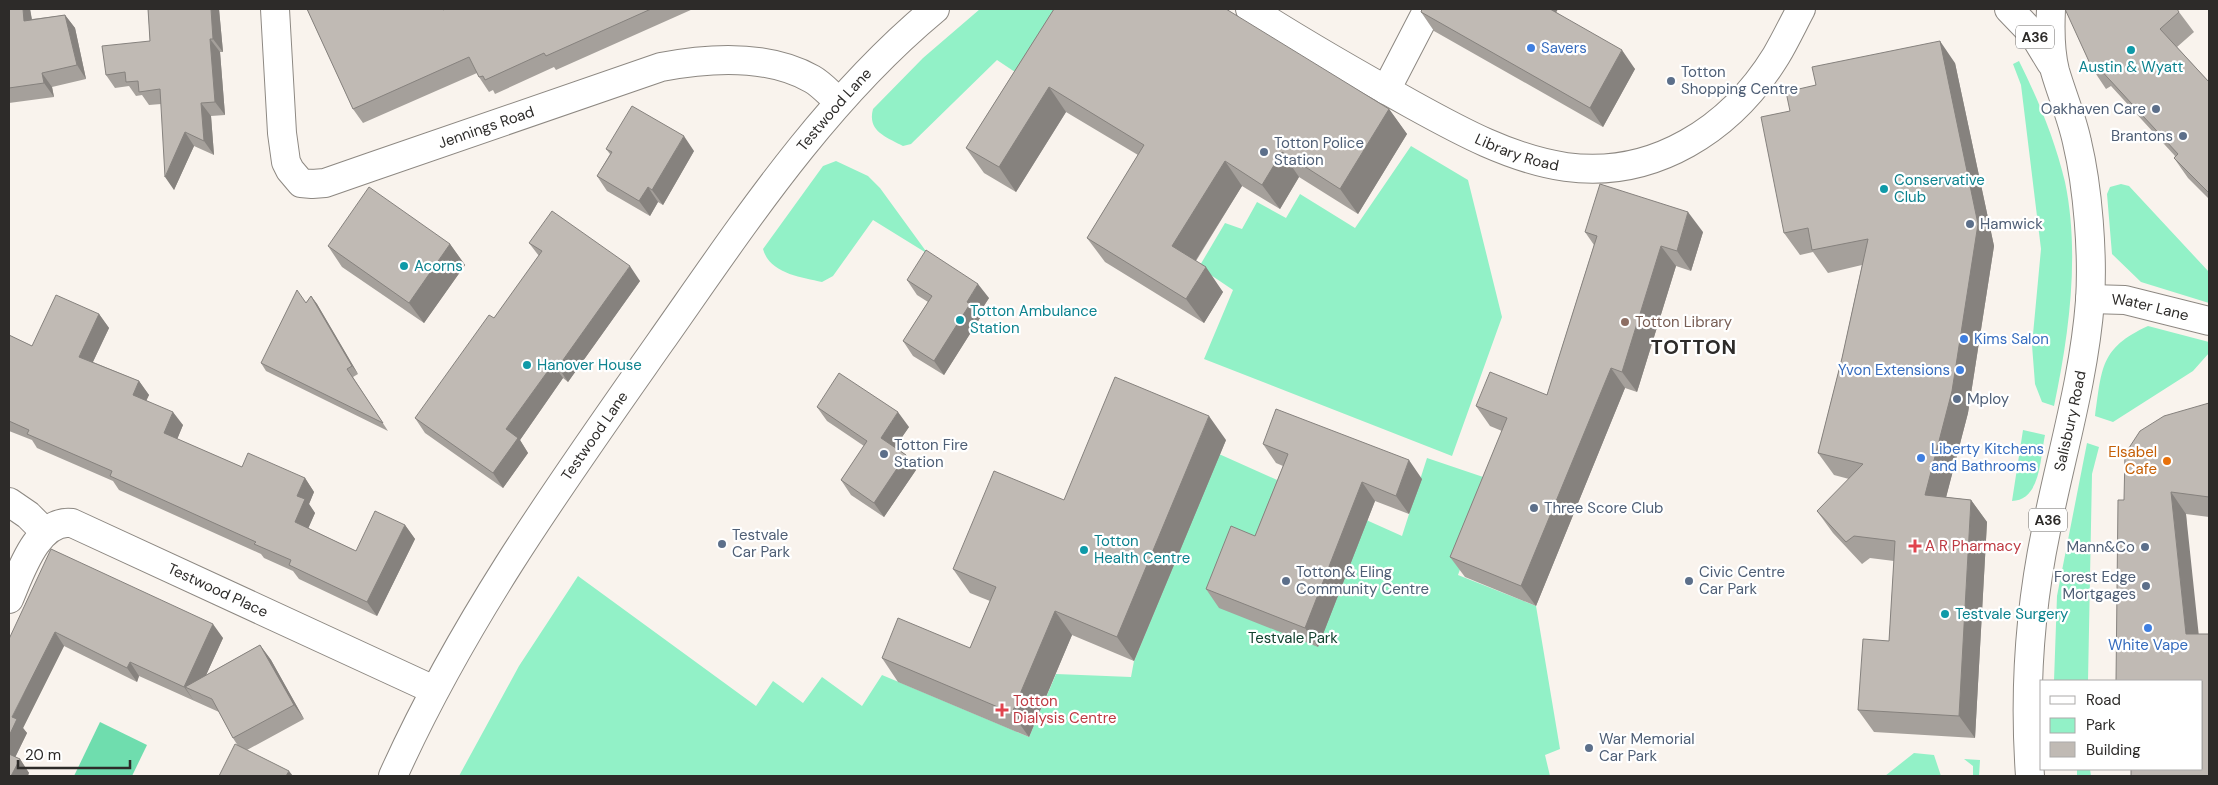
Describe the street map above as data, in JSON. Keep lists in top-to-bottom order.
{
  "streets": {
    "street": [
      "A36",
      "Testwood Lane",
      "Jennings Road",
      "Library Road",
      "Water Lane",
      "Salisbury Road",
      "Testwood Place"
    ]
  },
  "crossings": [
    ["Testwood Lane", "Jennings Road"],
    ["Testwood Lane", "Testwood Place"],
    ["Water Lane", "Salisbury Road"]
  ],
  "districts": ["TOTTON"],
  "parks": ["Testvale Park"],
  "places": {
    "other": [
      "Savers",
      "Austin & Wyatt",
      "Totton Shopping Centre",
      "Oakhaven Care",
      "Brantons",
      "Totton Police Station",
      "Conservative Club",
      "Hamwick",
      "Acorns",
      "Totton Ambulance Station",
      "Totton Library",
      "Kims Salon",
      "Hanover House",
      "Yvon Extensions",
      "Mploy",
      "Totton Fire Station",
      "Liberty Kitchens and Bathrooms",
      "Elsabel Cafe",
      "Three Score Club",
      "Testvale Car Park",
      "Mann&Co",
      "Totton Health Centre",
      "Totton & Eling Community Centre",
      "Civic Centre Car Park",
      "Forest Edge Mortgages",
      "Testvale Surgery",
      "White Vape",
      "War Memorial Car Park"
    ],
    "health": ["A R Pharmacy", "Totton Dialysis Centre"]
  },
  "legend": ["Road", "Park", "Building"],
  "scale_bar": "20 m"
}
